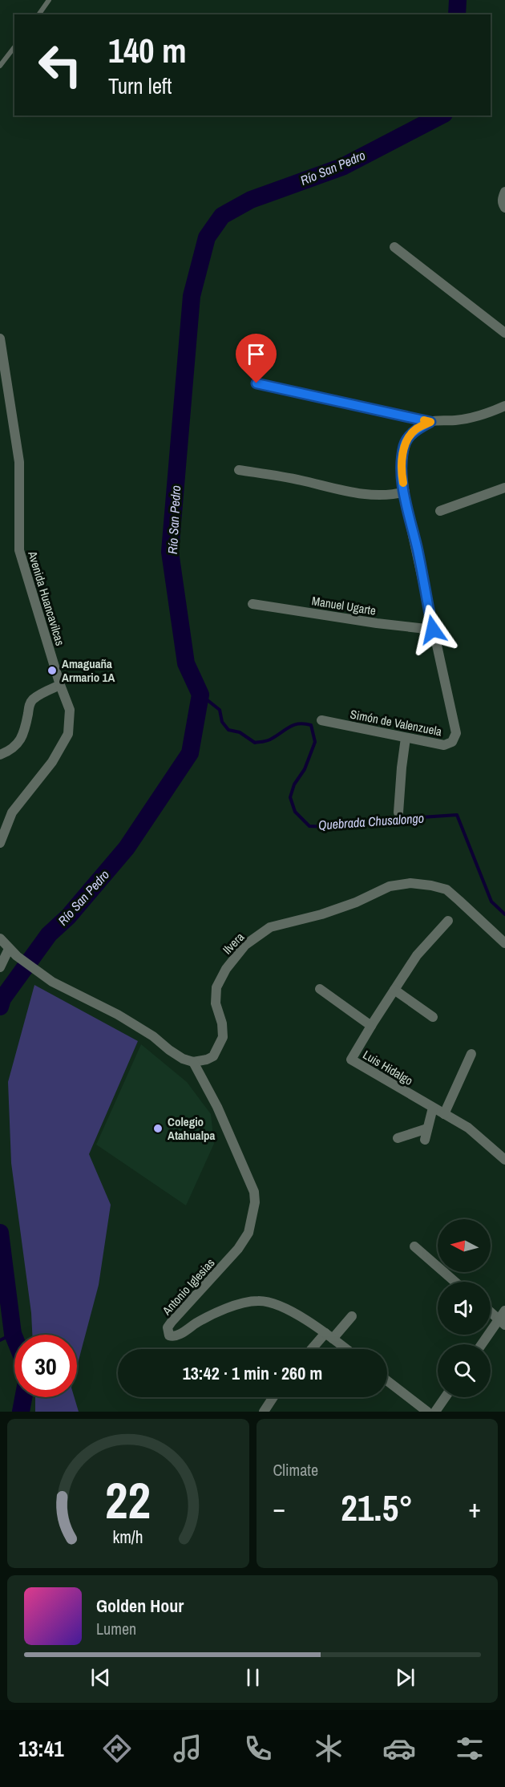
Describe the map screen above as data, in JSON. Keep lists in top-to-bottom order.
{
  "streets": {
    "street": [
      "Avenida Huancavilcas",
      "Manuel Ugarte",
      "Simón de Valenzuela",
      "Ilvera",
      "Luis Hidalgo",
      "Antonio Iglesias"
    ]
  },
  "crossings": [
    ["Manuel Ugarte", "Simón de Valenzuela"],
    ["Ilvera", "Antonio Iglesias"]
  ],
  "water": ["Río San Pedro", "Quebrada Chusalongo"],
  "places": ["Amaguaña Armario 1A", "Colegio Atahualpa"],
  "north": "left",
  "page": {
    "turn": ["140 m", "Turn left"],
    "limit": "30",
    "trip": "13:42 · 1 min · 260 m",
    "tile": "Climate",
    "heat": ["−", "21.5°", "+"],
    "song": ["Golden Hour", "Lumen"],
    "tabs": "13:41",
    "gauge": ["22", "km/h"]
  }
}
